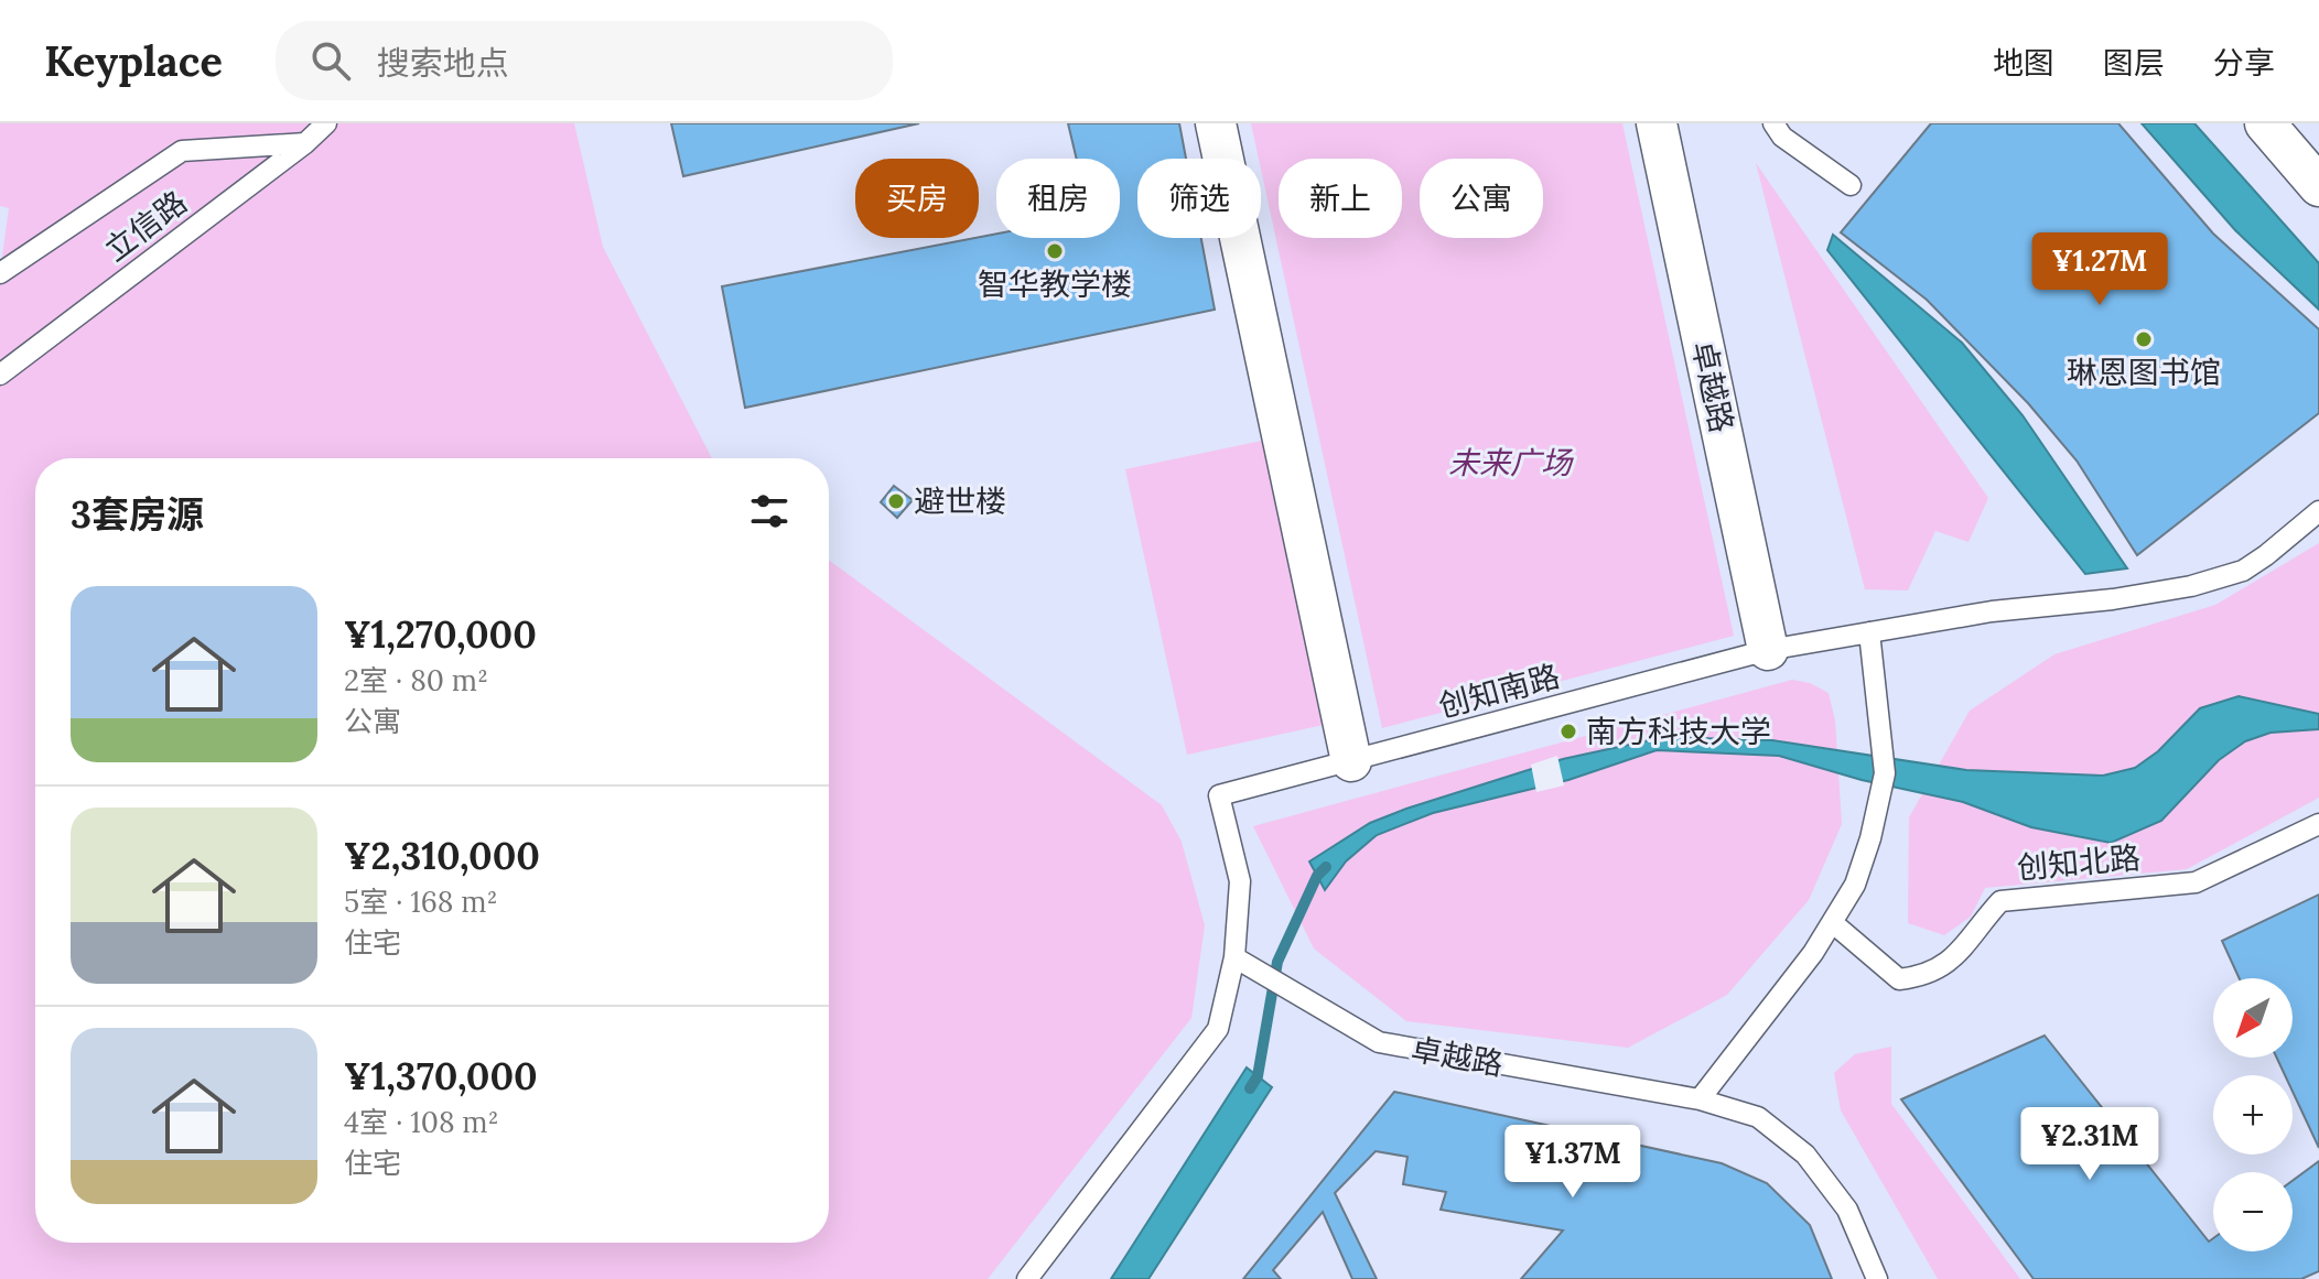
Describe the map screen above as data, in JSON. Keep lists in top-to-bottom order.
{
  "streets": {
    "street": ["卓越路"],
    "lane": ["立信路", "创知南路", "创知北路"]
  },
  "crossings": [
    ["卓越路", "创知南路"]
  ],
  "parks": ["未来广场"],
  "places": [
    "智华教学楼",
    "琳恩图书馆",
    "避世楼",
    "南方科技大学"
  ],
  "north": "bottom left",
  "page": {
    "header": "Keyplace",
    "search": "搜索地点",
    "nav": ["地图", "图层", "分享"],
    "chip": [
      "买房",
      "租房",
      "筛选",
      "新上",
      "公寓"
    ],
    "price": ["¥1.27M", "¥2.31M", "¥1.37M"],
    "heading": "3套房源",
    "list": [
      {
        "name": "¥1,270,000",
        "note": "2室 · 80 m² · 公寓"
      },
      {
        "name": "¥2,310,000",
        "note": "5室 · 168 m² · 住宅"
      },
      {
        "name": "¥1,370,000",
        "note": "4室 · 108 m² · 住宅"
      }
    ],
    "map_buttons": ["+", "−"]
  }
}
